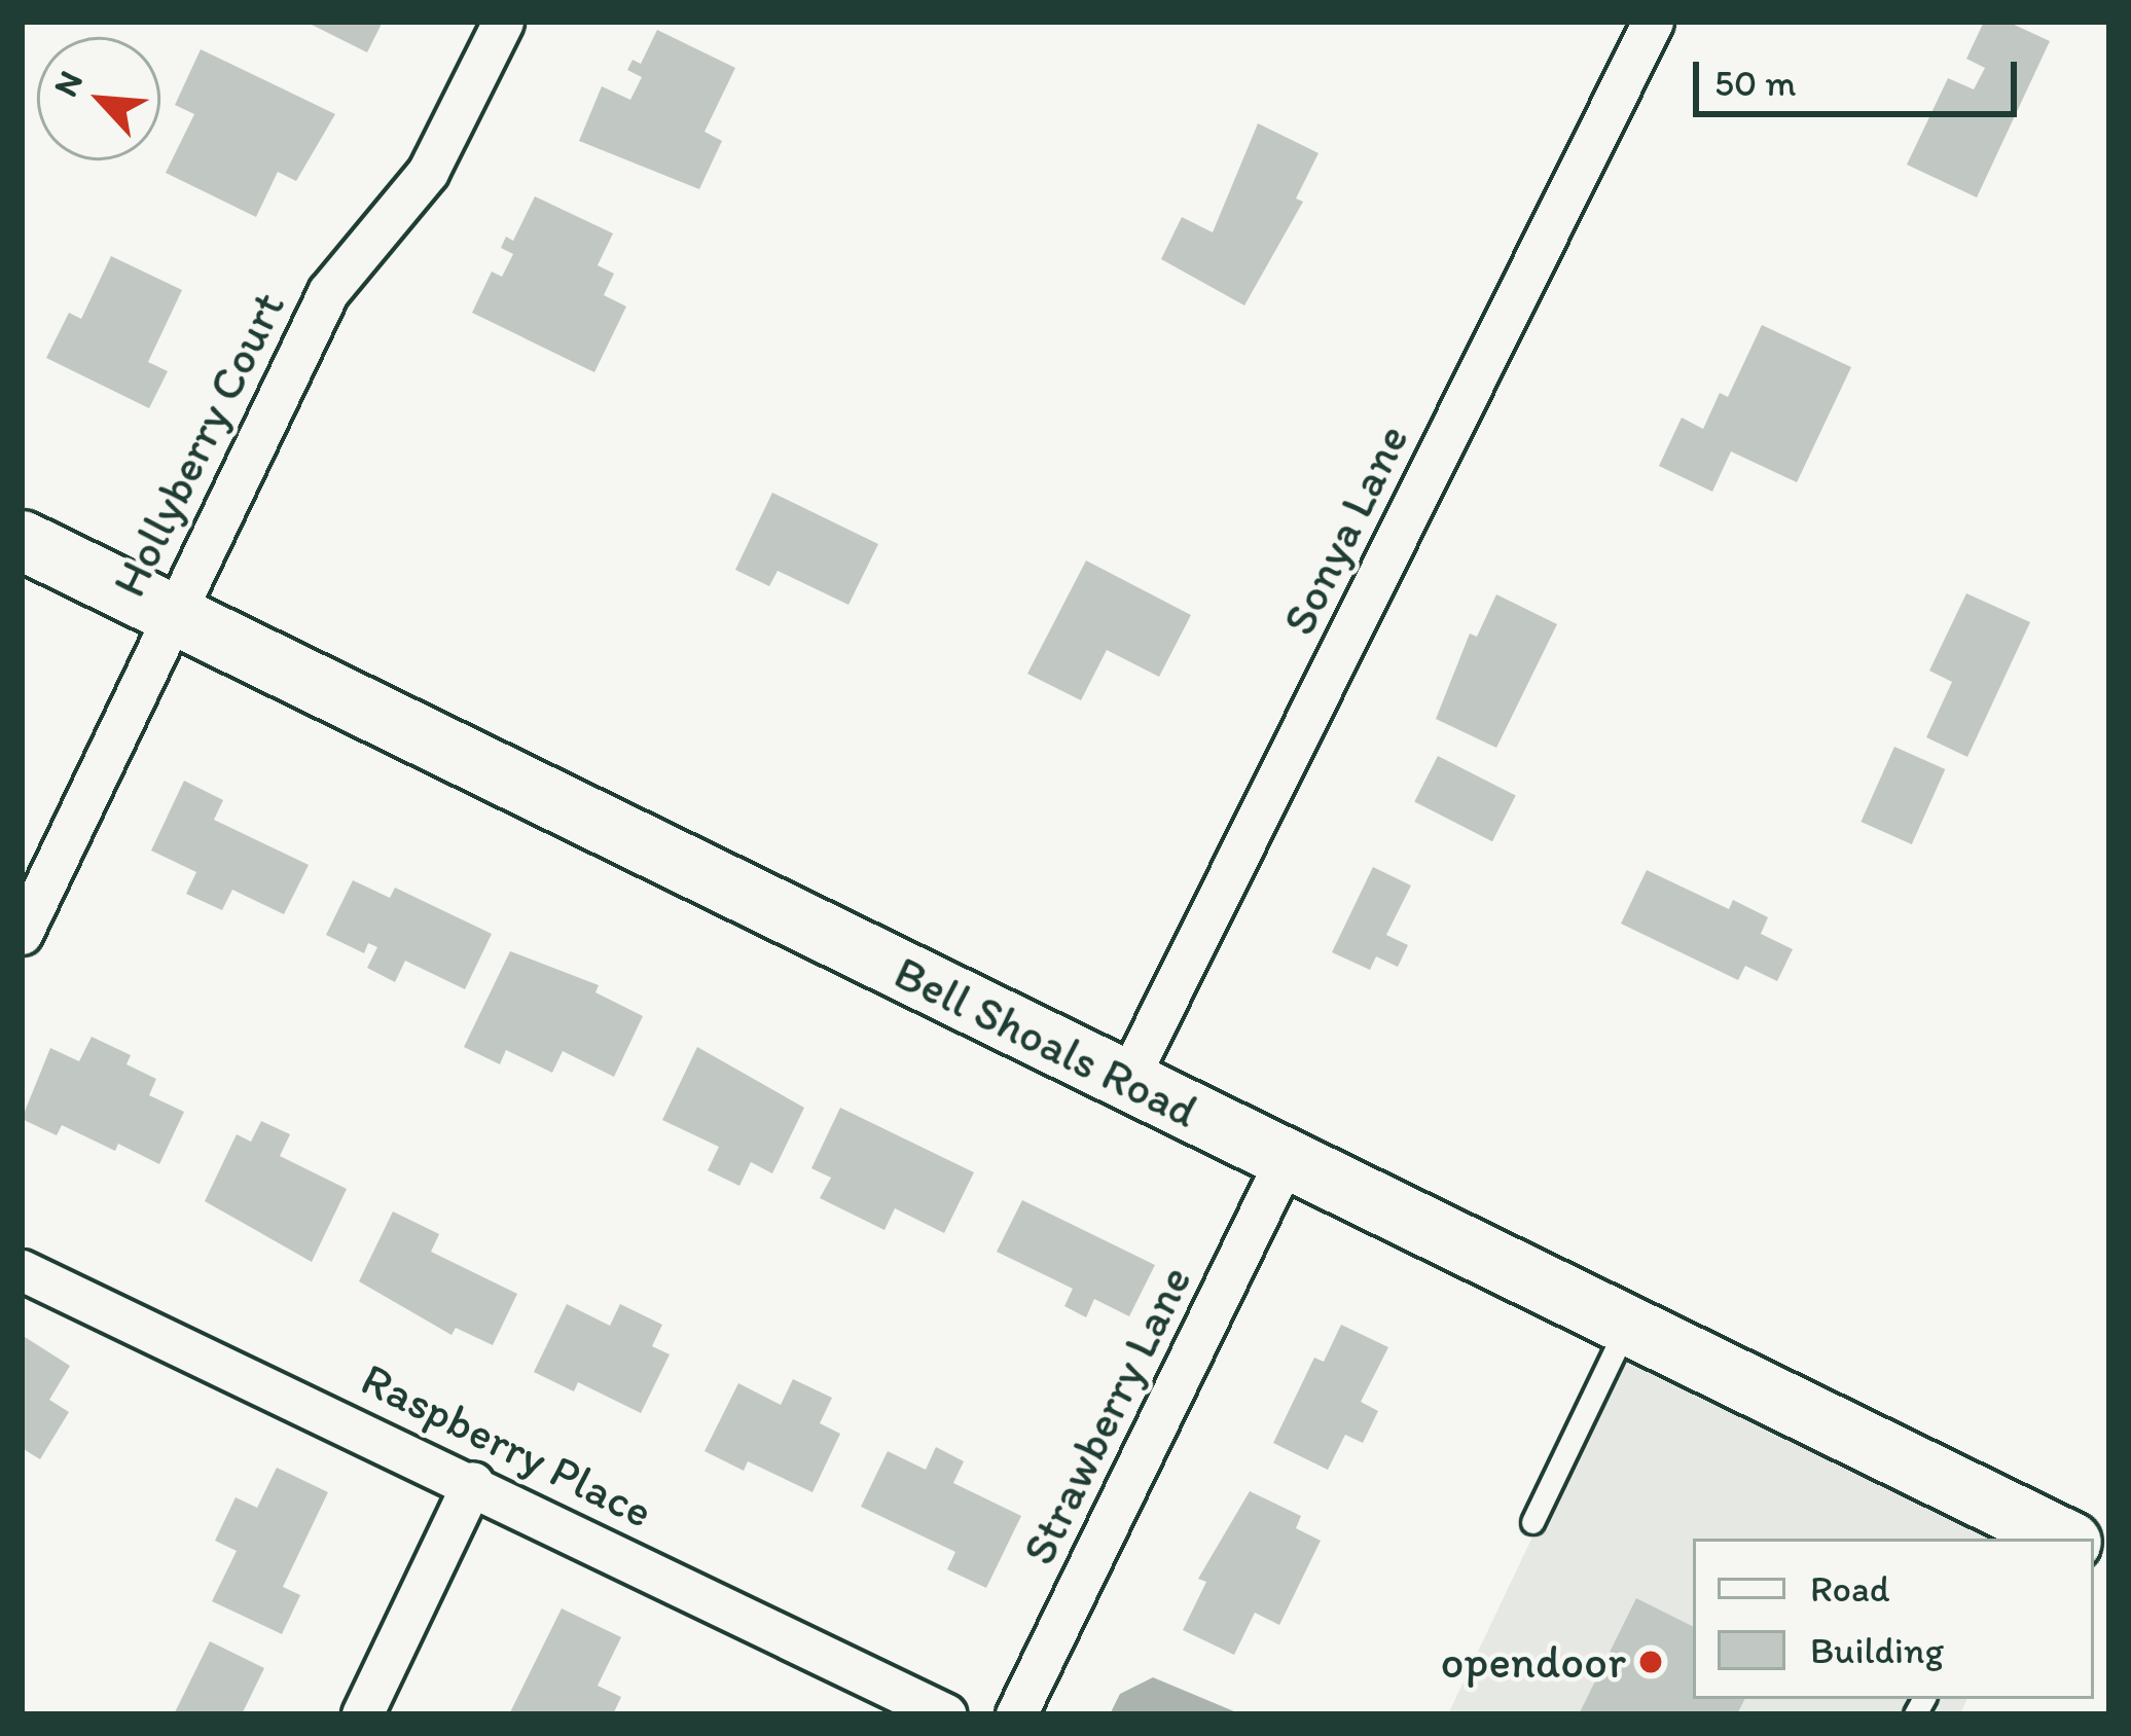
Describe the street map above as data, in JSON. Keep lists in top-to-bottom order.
{
  "streets": {
    "main road": ["Bell Shoals Road"],
    "street": [
      "Hollyberry Court",
      "Sonya Lane",
      "Strawberry Lane",
      "Raspberry Place"
    ]
  },
  "crossings": [
    ["Hollyberry Court", "Bell Shoals Road"],
    ["Sonya Lane", "Bell Shoals Road"],
    ["Bell Shoals Road", "Strawberry Lane"]
  ],
  "places": ["opendoor"],
  "legend": ["Road", "Building"],
  "scale_bar": "50 m",
  "north": "top left"
}
